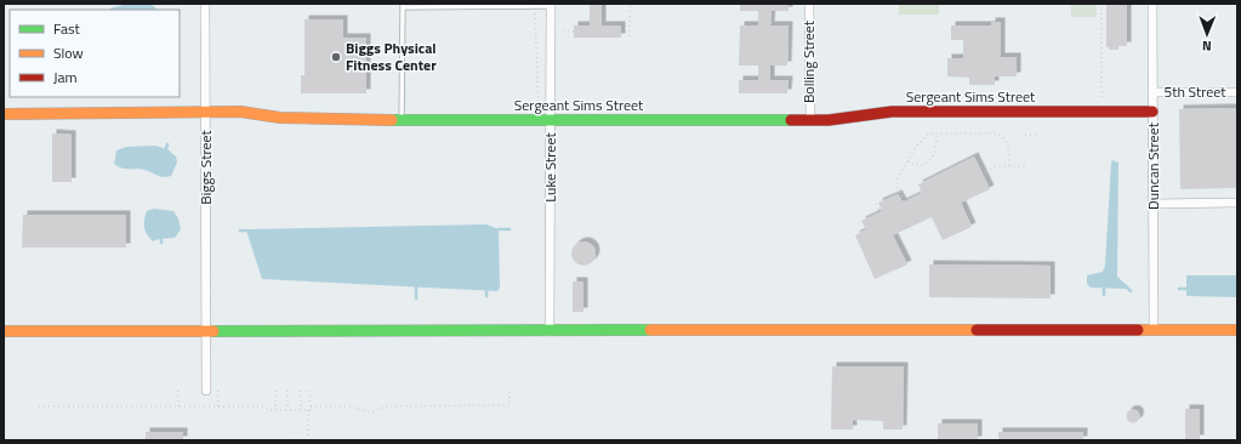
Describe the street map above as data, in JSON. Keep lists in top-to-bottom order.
{
  "streets": {
    "street": [
      "Bolling Street",
      "5th Street",
      "Sergeant Sims Street",
      "Duncan Street",
      "Biggs Street",
      "Luke Street"
    ]
  },
  "crossings": [
    ["Bolling Street", "Sergeant Sims Street"],
    ["5th Street", "Duncan Street"],
    ["Sergeant Sims Street", "Duncan Street"],
    ["Sergeant Sims Street", "Biggs Street"],
    ["Sergeant Sims Street", "Luke Street"]
  ],
  "places": ["Biggs Physical Fitness Center"],
  "legend": ["Fast", "Slow", "Jam"],
  "north": "bottom"
}
